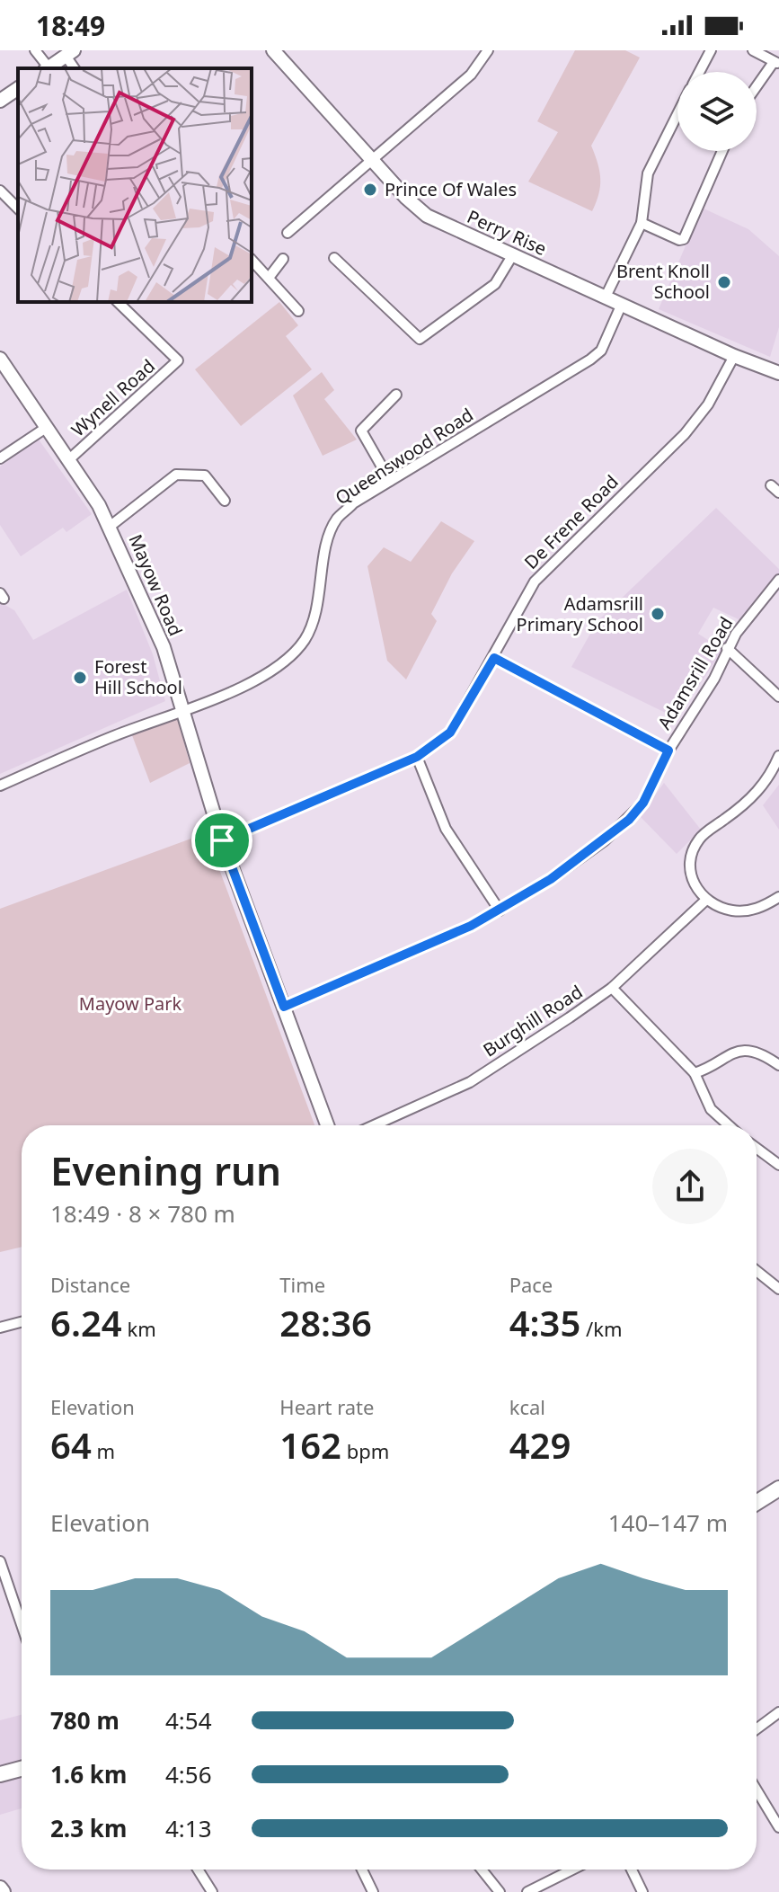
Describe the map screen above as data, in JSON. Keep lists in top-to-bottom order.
{
  "streets": {
    "street": [
      "Perry Rise",
      "Wynell Road",
      "Queenswood Road",
      "De Frene Road",
      "Mayow Road",
      "Adamsrill Road",
      "Burghill Road"
    ]
  },
  "crossings": [
    ["Perry Rise", "Queenswood Road"],
    ["Perry Rise", "De Frene Road"],
    ["Wynell Road", "Mayow Road"],
    ["Queenswood Road", "Mayow Road"],
    ["De Frene Road", "Mayow Road"],
    ["Mayow Road", "Adamsrill Road"]
  ],
  "parks": ["Mayow Park"],
  "places": [
    "Prince Of Wales",
    "Brent Knoll School",
    "Adamsrill Primary School",
    "Forest Hill School"
  ],
  "page": {
    "status": "18:49",
    "heading": ["Evening run", "18:49 · 8 × 780 m"],
    "stats": [
      ["Distance", "6.24 km"],
      ["Time", "28:36"],
      ["Pace", "4:35 /km"],
      ["Elevation", "64 m"],
      ["Heart rate", "162 bpm"],
      ["kcal", "429"]
    ],
    "chart": ["Elevation", "140–147 m"],
    "list": [
      {
        "name": "780 m",
        "note": "4:54"
      },
      {
        "name": "1.6 km",
        "note": "4:56"
      },
      {
        "name": "2.3 km",
        "note": "4:13"
      }
    ]
  }
}
